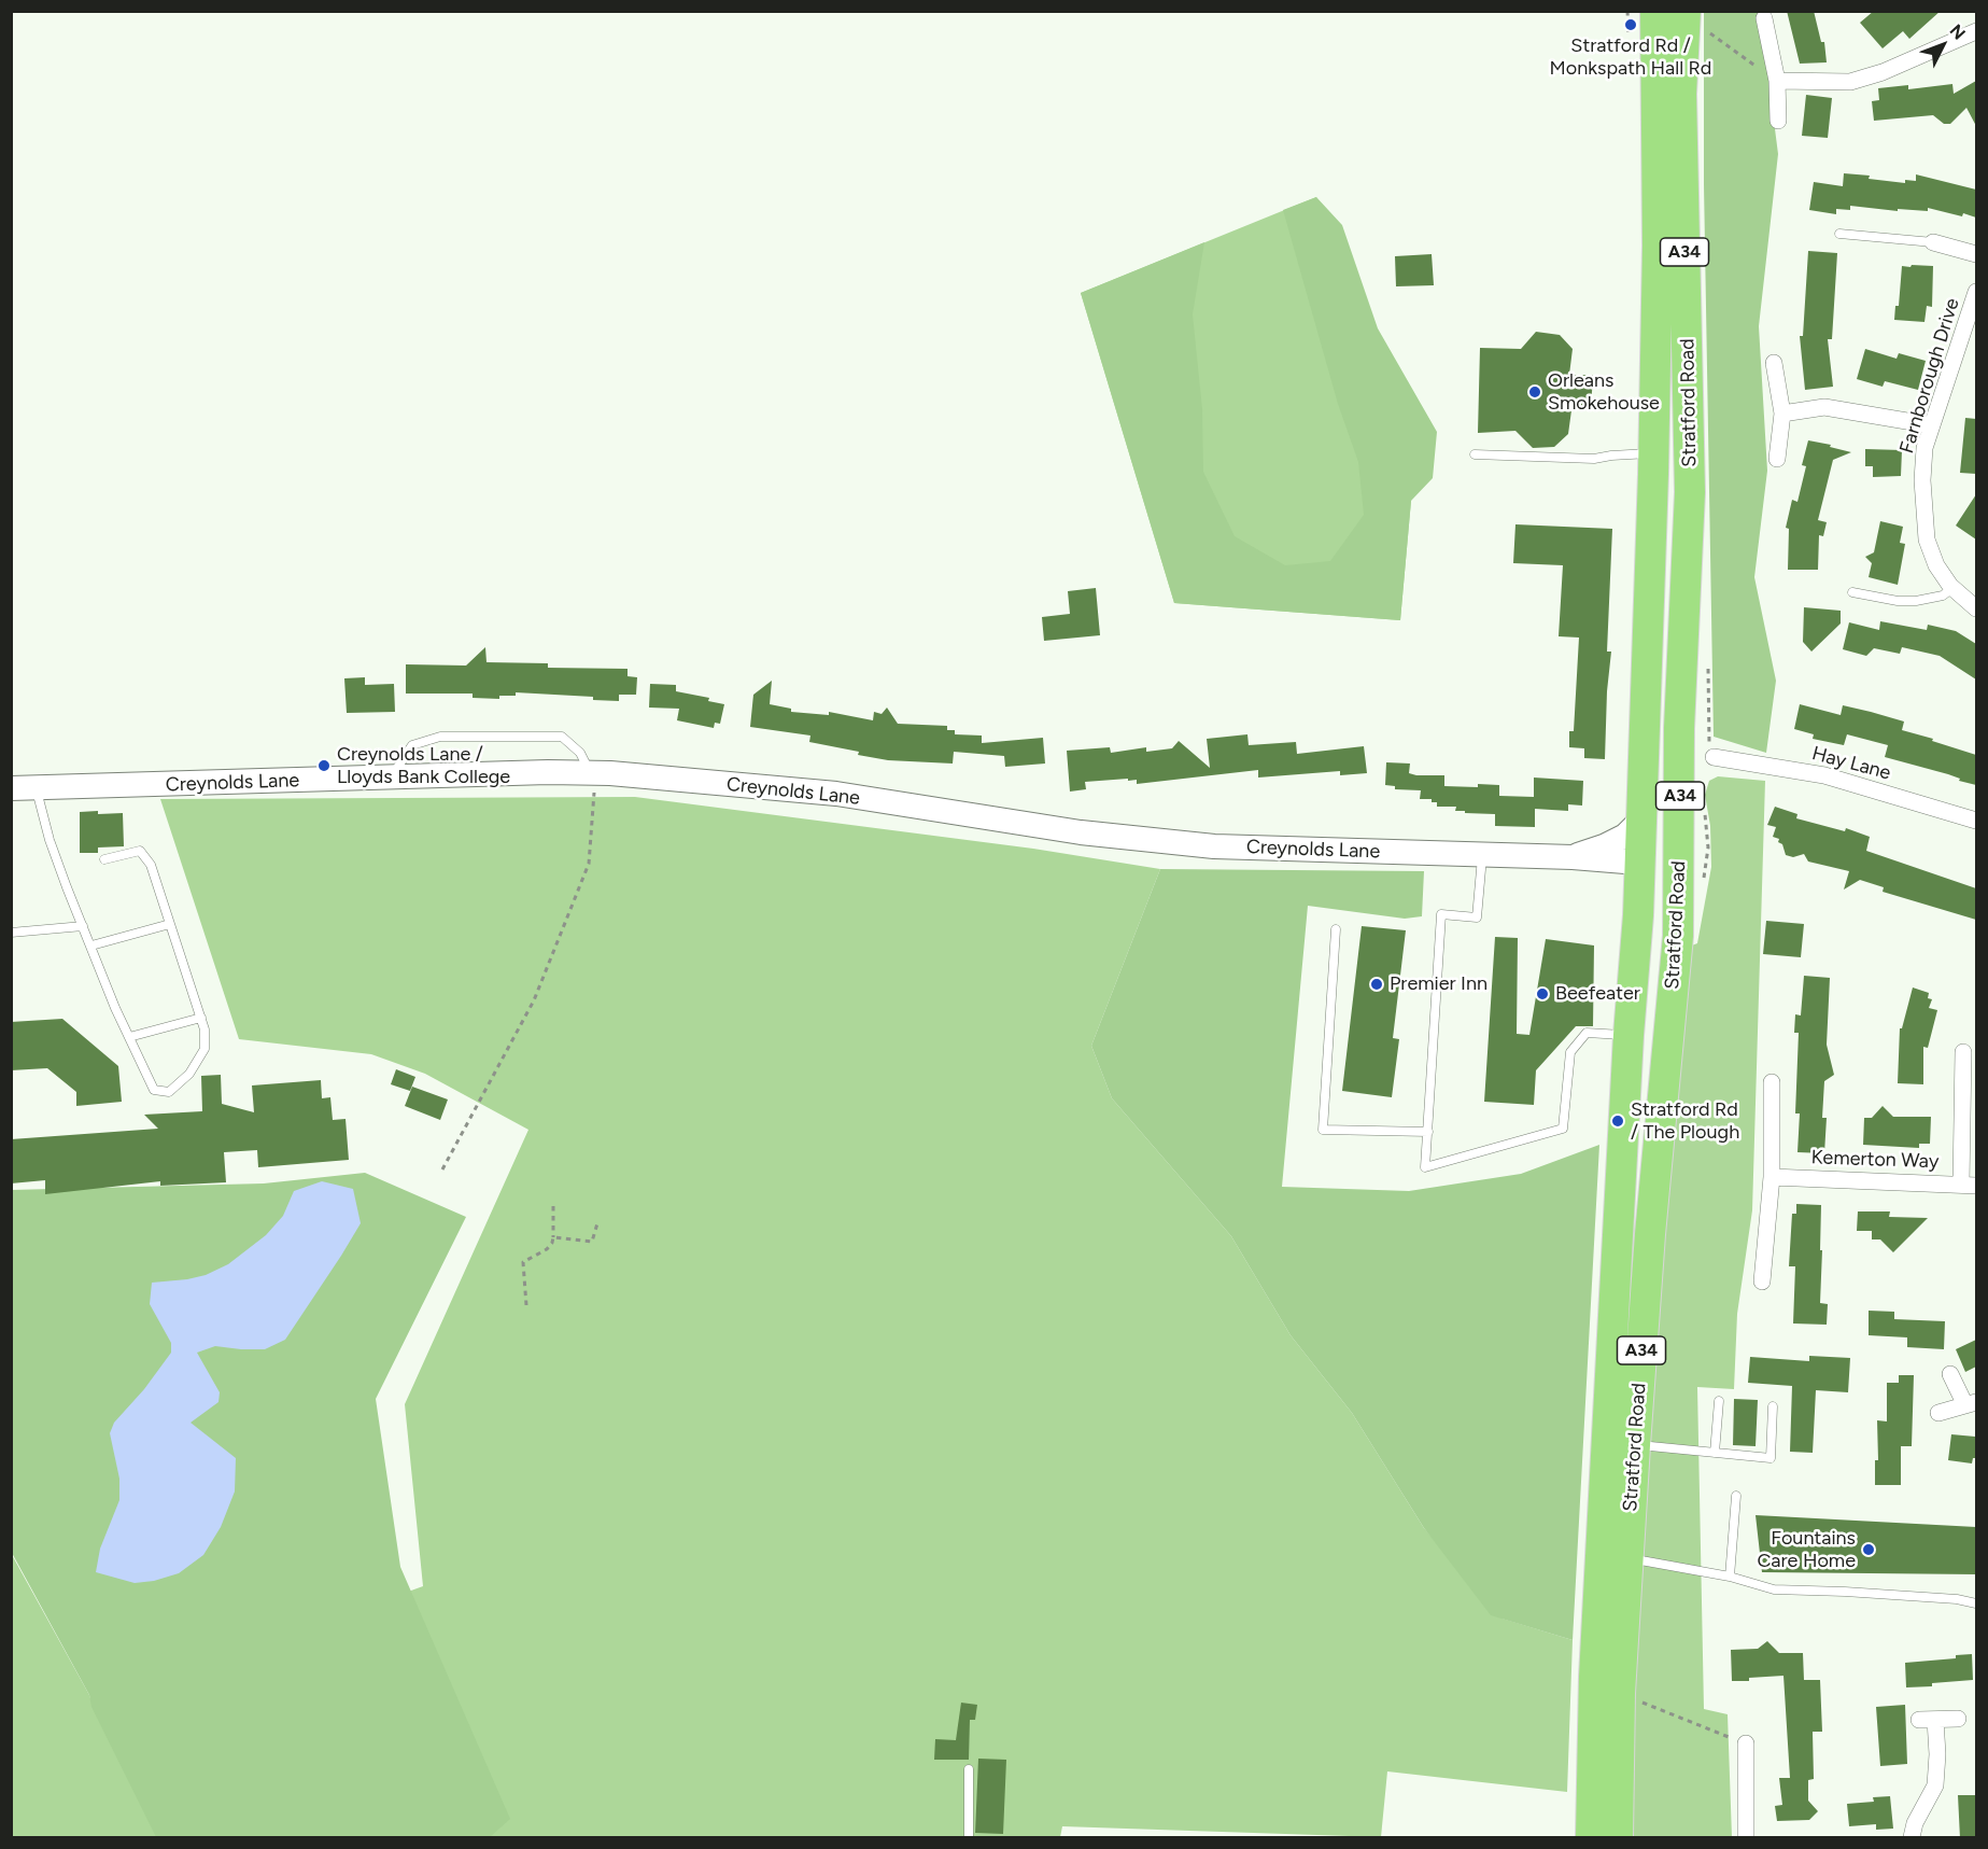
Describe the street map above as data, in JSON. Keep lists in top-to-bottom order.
{
  "streets": {
    "highway": ["A34", "Stratford Road"],
    "street": [
      "Farnborough Drive",
      "Hay Lane",
      "Creynolds Lane",
      "Kemerton Way"
    ]
  },
  "crossings": [
    ["Stratford Road", "Creynolds Lane"]
  ],
  "places": [
    "Stratford Rd / Monkspath Hall Rd",
    "Orleans Smokehouse",
    "Creynolds Lane / Lloyds Bank College",
    "Premier Inn",
    "Beefeater",
    "Stratford Rd / The Plough",
    "Fountains Care Home"
  ],
  "north": "top right"
}
